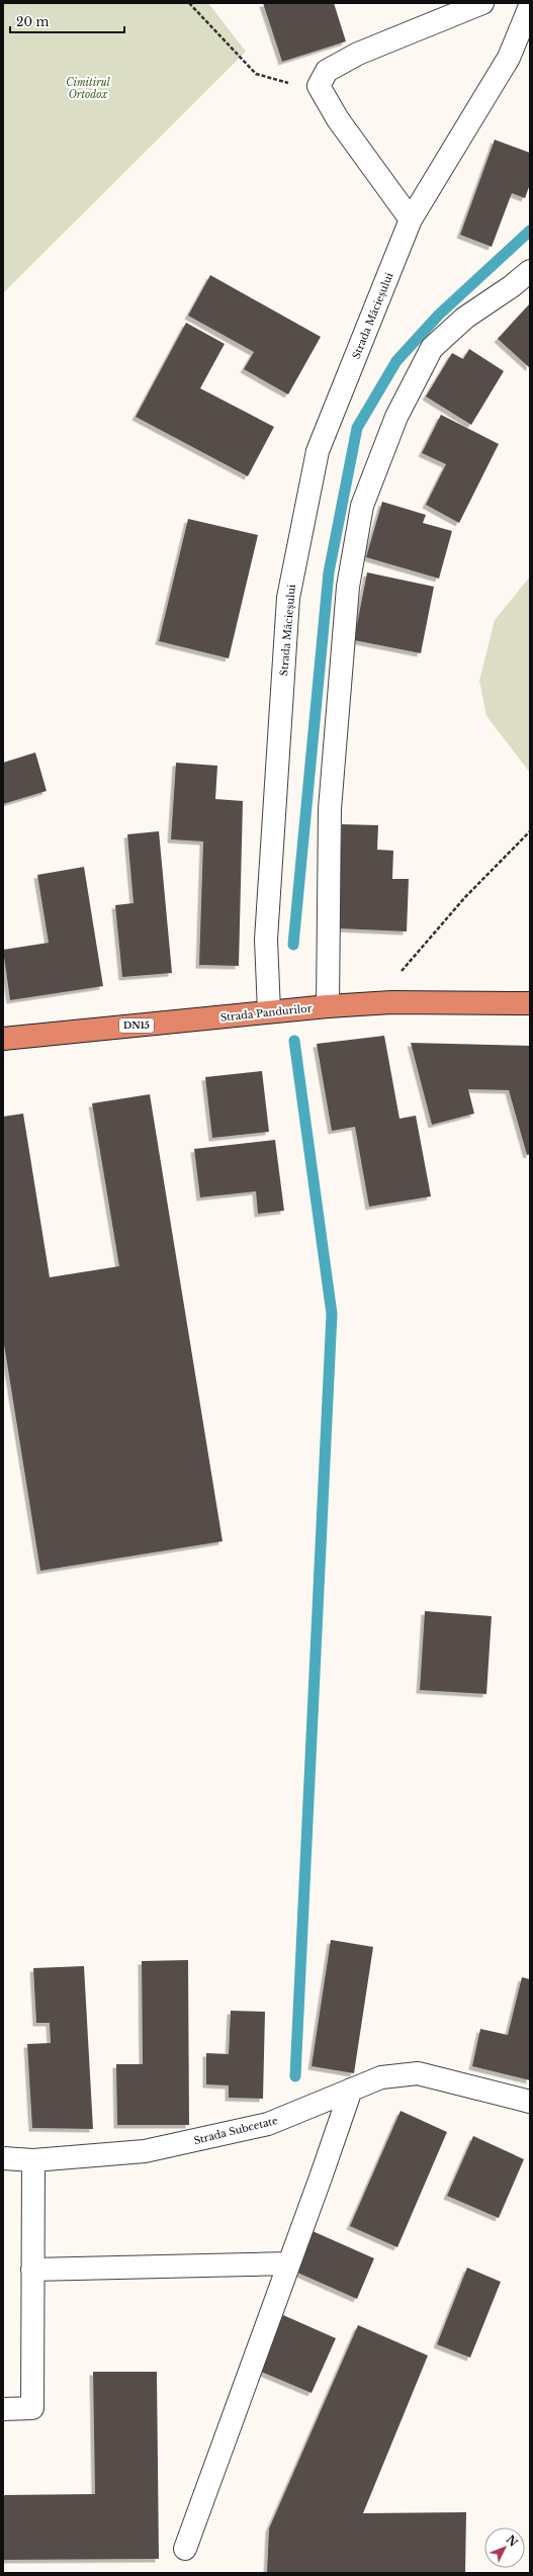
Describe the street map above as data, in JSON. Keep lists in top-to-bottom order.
{
  "streets": {
    "highway": ["Strada Pandurilor", "DN15"],
    "street": ["Strada Măcieșului", "Strada Subcetate"]
  },
  "crossings": [
    ["Strada Măcieșului", "Strada Pandurilor"]
  ],
  "parks": ["Cimitirul Ortodox"],
  "scale_bar": "20 m",
  "north": "top right"
}
